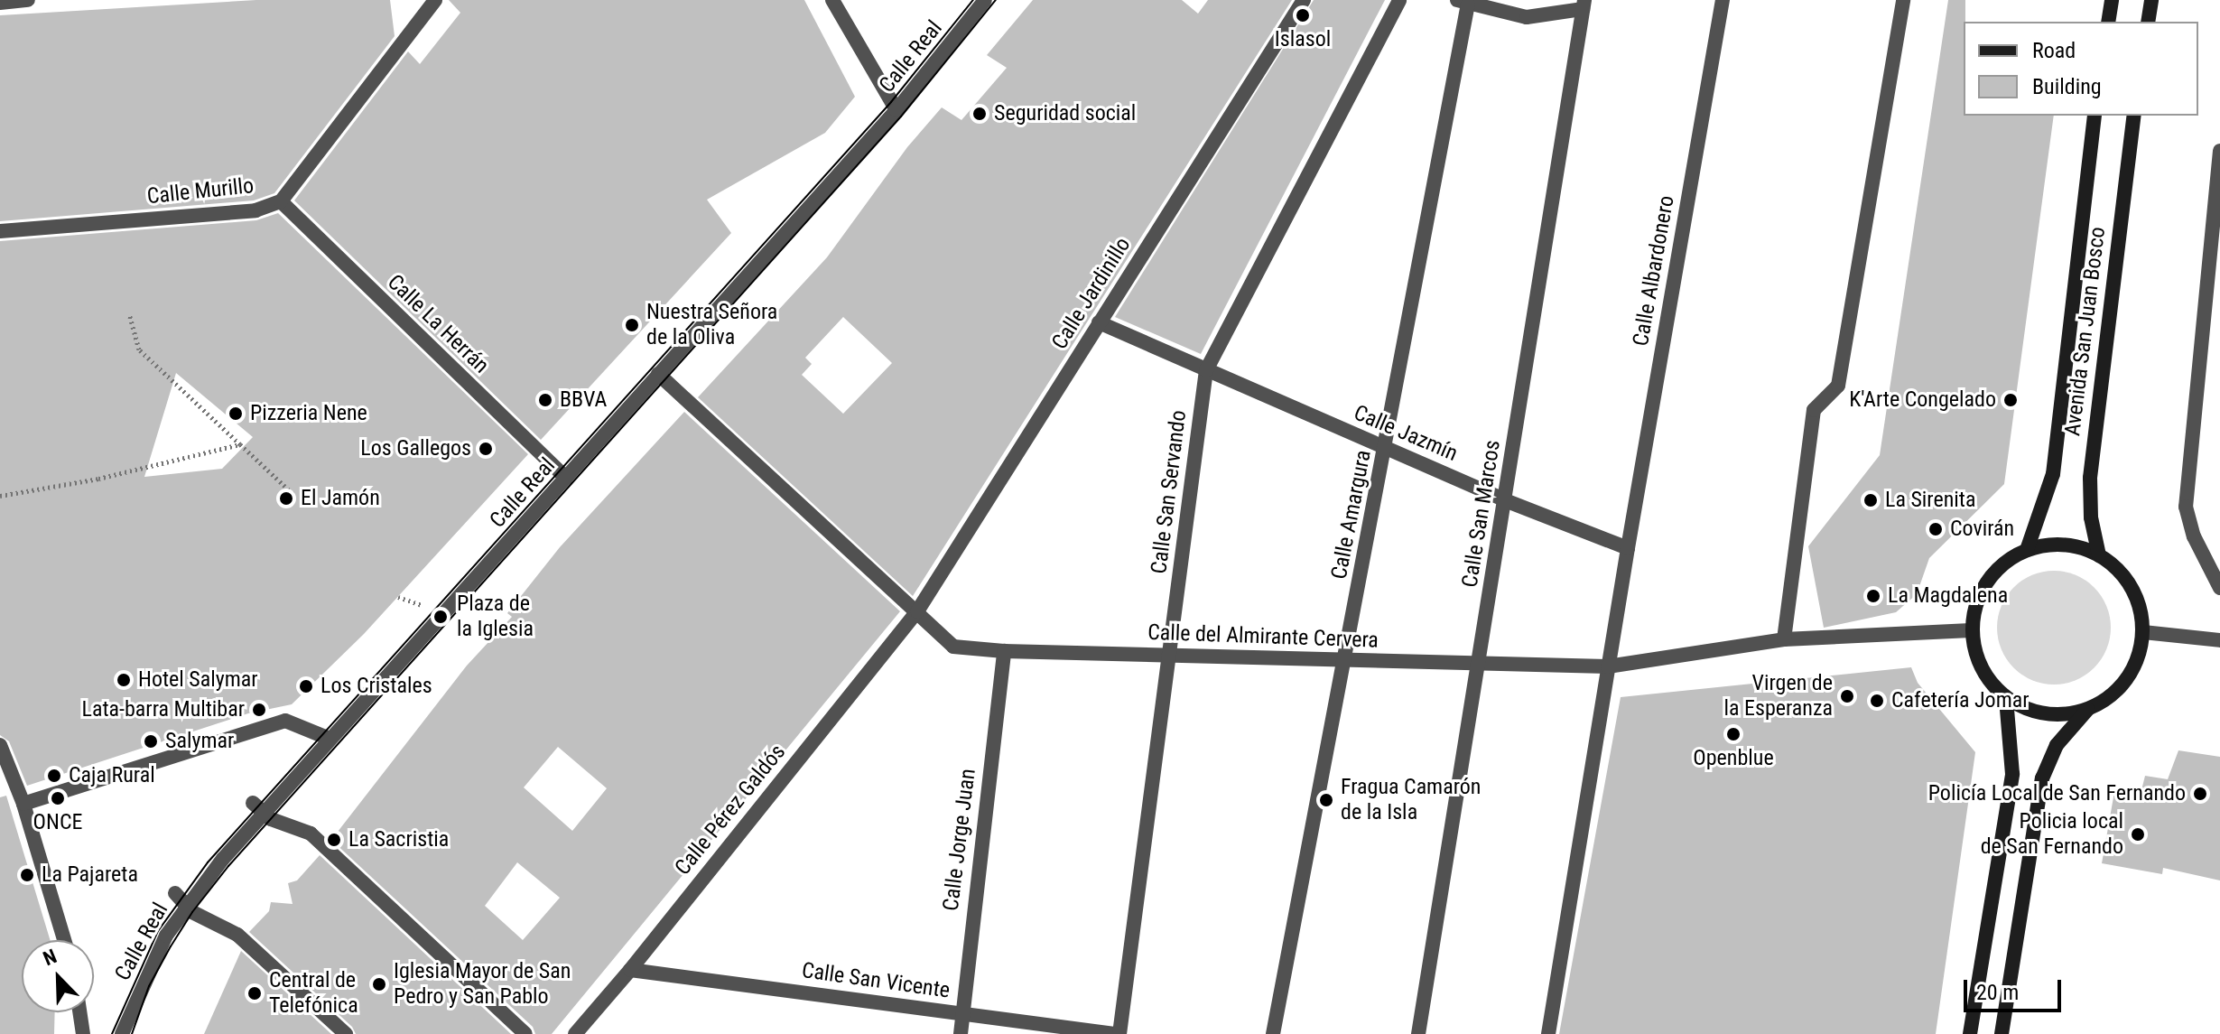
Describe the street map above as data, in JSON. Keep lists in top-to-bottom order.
{
  "streets": {
    "street": [
      "Calle Real",
      "Calle Murillo",
      "Calle Albardonero",
      "Calle Jardinillo",
      "Calle La Herrán",
      "Avenida San Juan Bosco",
      "Calle Jazmín",
      "Calle San Servando",
      "Calle San Marcos",
      "Calle Amargura",
      "Calle del Almirante Cervera",
      "Calle Pérez Galdós",
      "Calle Jorge Juan",
      "Calle San Vicente"
    ]
  },
  "crossings": [
    ["Calle Real", "Calle La Herrán"],
    ["Calle Real", "Calle del Almirante Cervera"],
    ["Calle Murillo", "Calle La Herrán"],
    ["Calle Albardonero", "Calle Jazmín"],
    ["Calle Jardinillo", "Calle Jazmín"],
    ["Calle Jardinillo", "Calle del Almirante Cervera"],
    ["Calle Jardinillo", "Calle Pérez Galdós"],
    ["Avenida San Juan Bosco", "Calle del Almirante Cervera"],
    ["Calle Jazmín", "Calle San Servando"],
    ["Calle Jazmín", "Calle San Marcos"],
    ["Calle Jazmín", "Calle Amargura"],
    ["Calle San Servando", "Calle del Almirante Cervera"],
    ["Calle San Servando", "Calle San Vicente"],
    ["Calle San Marcos", "Calle del Almirante Cervera"],
    ["Calle Amargura", "Calle del Almirante Cervera"],
    ["Calle del Almirante Cervera", "Calle Pérez Galdós"],
    ["Calle del Almirante Cervera", "Calle Jorge Juan"],
    ["Calle Pérez Galdós", "Calle San Vicente"],
    ["Calle Jorge Juan", "Calle San Vicente"]
  ],
  "places": [
    "Islasol",
    "Seguridad social",
    "Nuestra Señora de la Oliva",
    "BBVA",
    "K'Arte Congelado",
    "Pizzeria Nene",
    "Los Gallegos",
    "El Jamón",
    "La Sirenita",
    "Covirán",
    "La Magdalena",
    "Plaza de la Iglesia",
    "Hotel Salymar",
    "Los Cristales",
    "Virgen de la Esperanza",
    "Cafetería Jomar",
    "Lata-barra Multibar",
    "Openblue",
    "Salymar",
    "Caja Rural",
    "Policía Local de San Fernando",
    "ONCE",
    "Fragua Camarón de la Isla",
    "Policia local de San Fernando",
    "La Sacristia",
    "La Pajareta",
    "Iglesia Mayor de San Pedro y San Pablo",
    "Central de Telefónica"
  ],
  "legend": ["Road", "Building"],
  "scale_bar": "20 m",
  "north": "top left"
}
